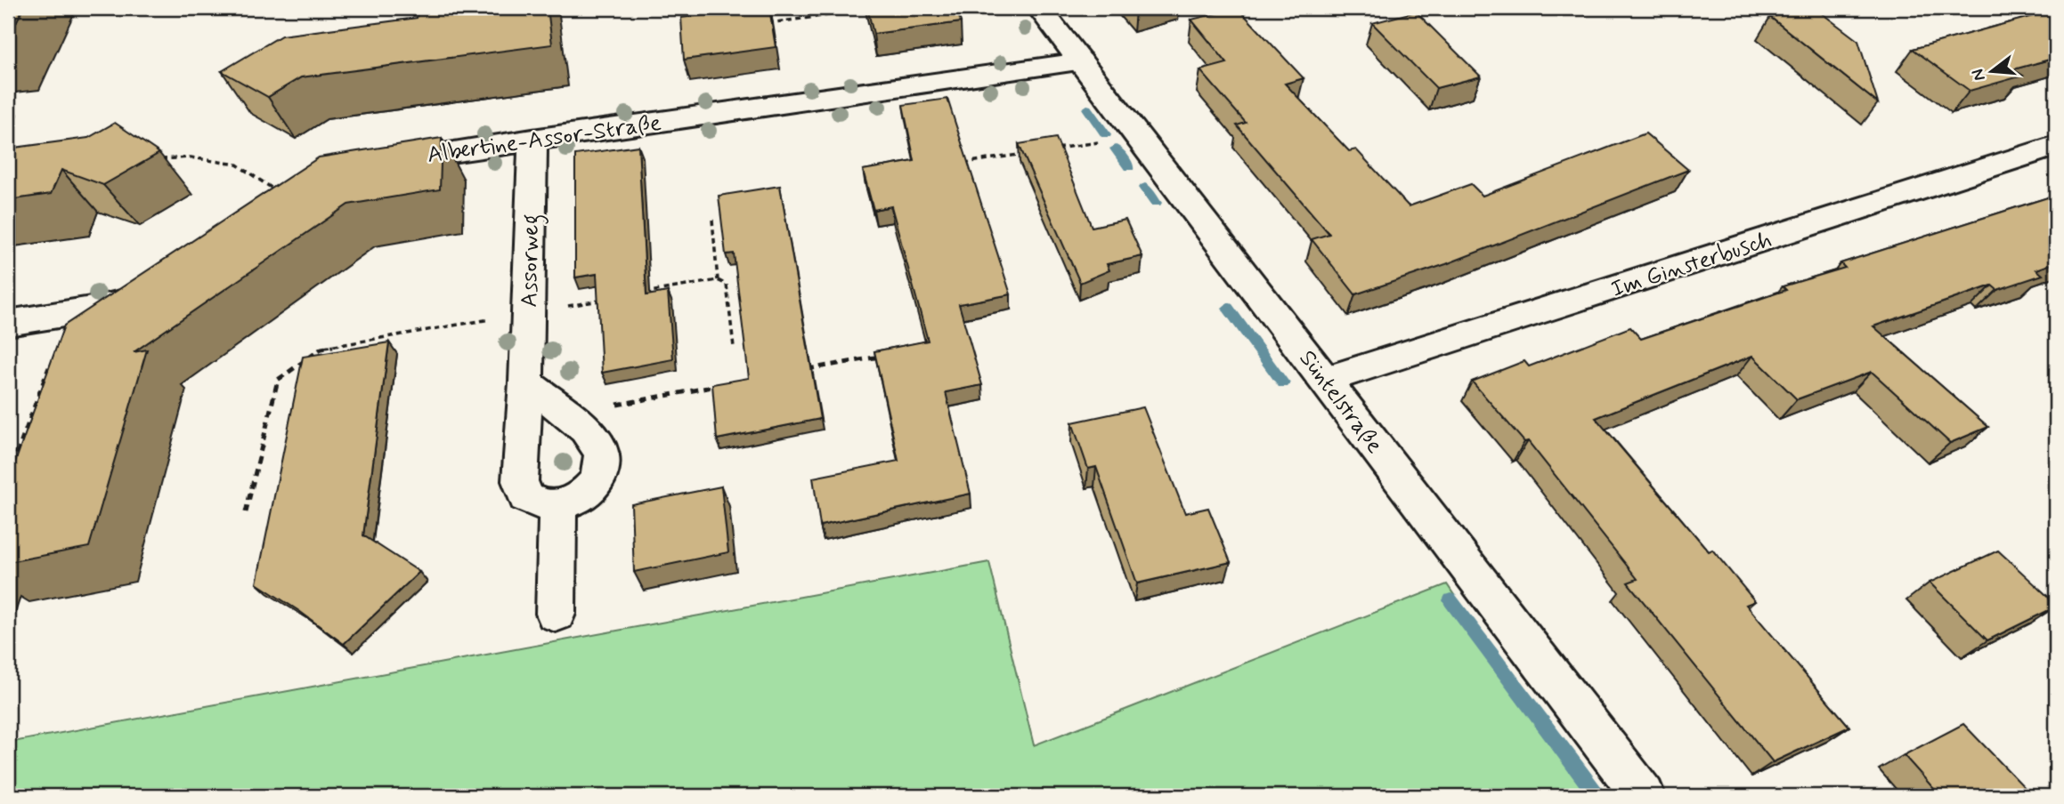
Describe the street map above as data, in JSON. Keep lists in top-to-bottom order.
{
  "streets": {
    "street": [
      "Albertine-Assor-Straße",
      "Assorweg",
      "Im Ginsterbusch",
      "Süntelstraße"
    ]
  },
  "crossings": [
    ["Albertine-Assor-Straße", "Assorweg"],
    ["Albertine-Assor-Straße", "Süntelstraße"],
    ["Im Ginsterbusch", "Süntelstraße"]
  ],
  "north": "left"
}
